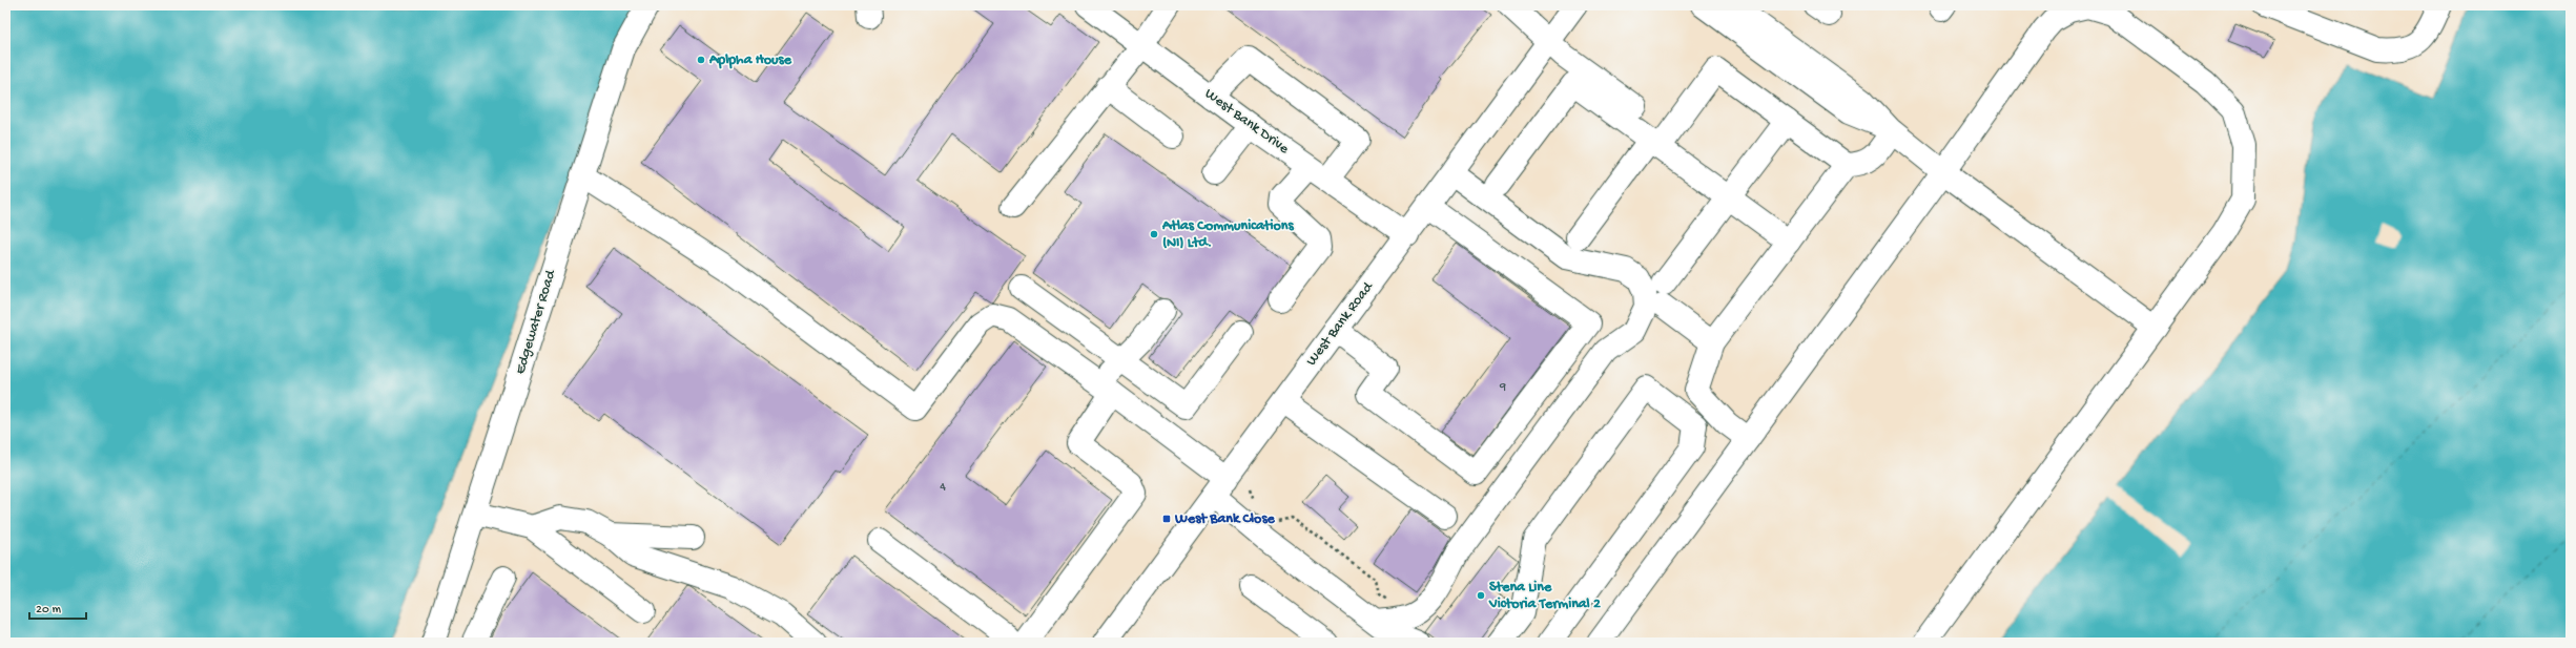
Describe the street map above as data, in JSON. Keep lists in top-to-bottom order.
{
  "streets": {
    "street": ["West Bank Drive", "Edgewater Road", "West Bank Road"]
  },
  "crossings": [
    ["West Bank Drive", "West Bank Road"]
  ],
  "places": {
    "other": ["Aplpha House", "Atlas Communications (NI) Ltd.", "Stena Line Victoria Terminal 2"],
    "transit": ["West Bank Close"]
  },
  "house_numbers": ["9", "4"],
  "scale_bar": "20 m"
}
